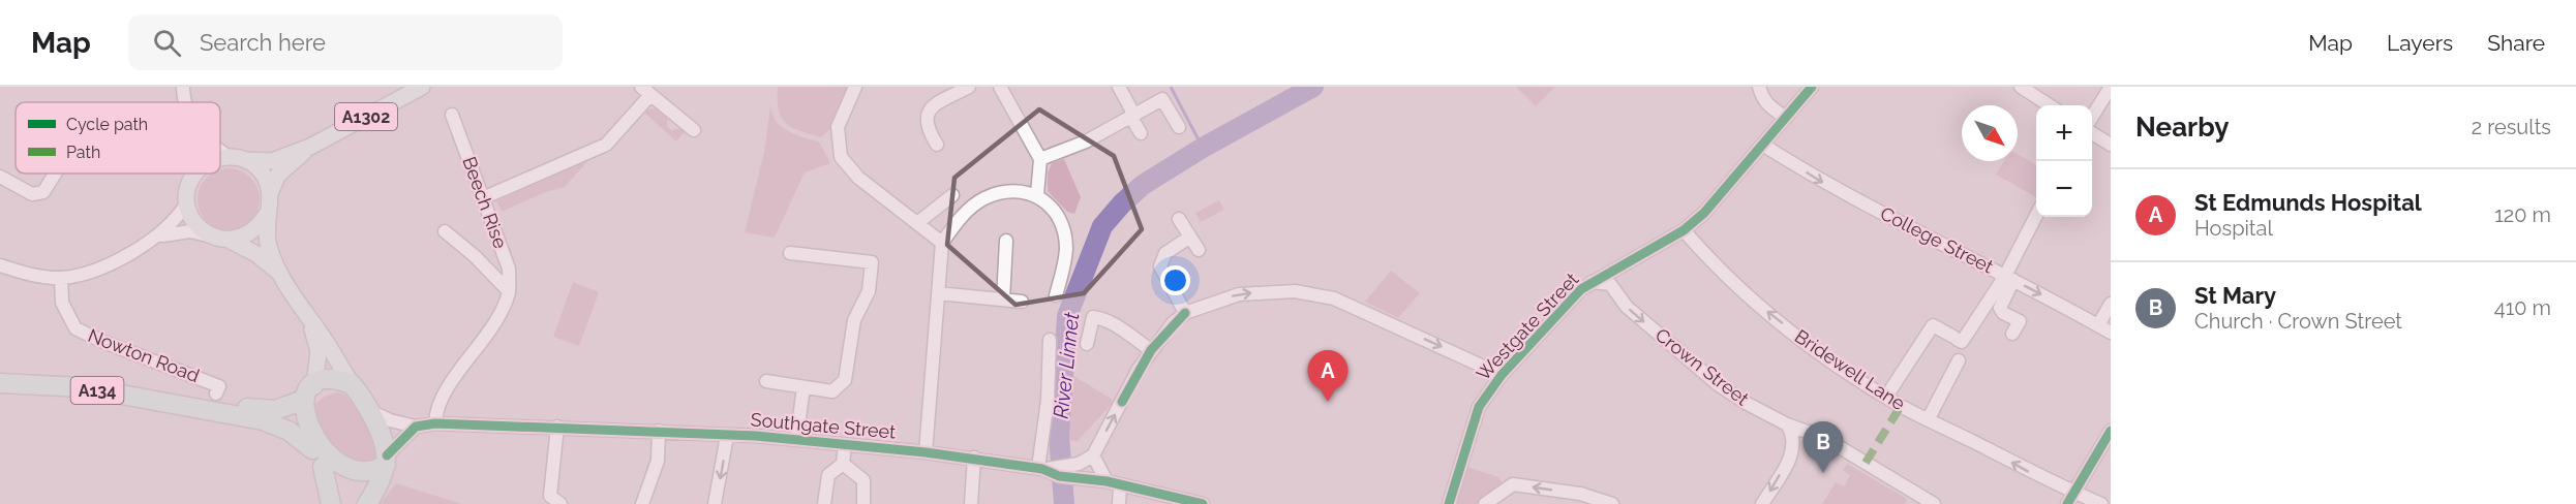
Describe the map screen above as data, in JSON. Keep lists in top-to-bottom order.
{
  "streets": {
    "highway": ["A134"],
    "main road": ["A1302"],
    "street": [
      "Beech Rise",
      "College Street",
      "Westgate Street",
      "Nowton Road",
      "Crown Street",
      "Bridewell Lane",
      "Southgate Street"
    ]
  },
  "crossings": [
    ["Beech Rise", "Southgate Street"],
    ["College Street", "Westgate Street"],
    ["Westgate Street", "Crown Street"],
    ["Westgate Street", "Bridewell Lane"]
  ],
  "one_way": ["College Street", "Crown Street", "Bridewell Lane"],
  "water": ["River Linnet"],
  "legend": ["Cycle path", "Path"],
  "north": "bottom right",
  "page": {
    "header": "Map",
    "search": "Search here",
    "nav": ["Map", "Layers", "Share"],
    "heading": ["Nearby", "2 results"],
    "map_buttons": ["+", "−"],
    "list": [
      {
        "mark": "A",
        "name": "St Edmunds Hospital",
        "note": "Hospital",
        "value": "120 m"
      },
      {
        "mark": "B",
        "name": "St Mary",
        "note": "Church · Crown Street",
        "value": "410 m"
      }
    ],
    "pins": ["A", "B"]
  }
}
